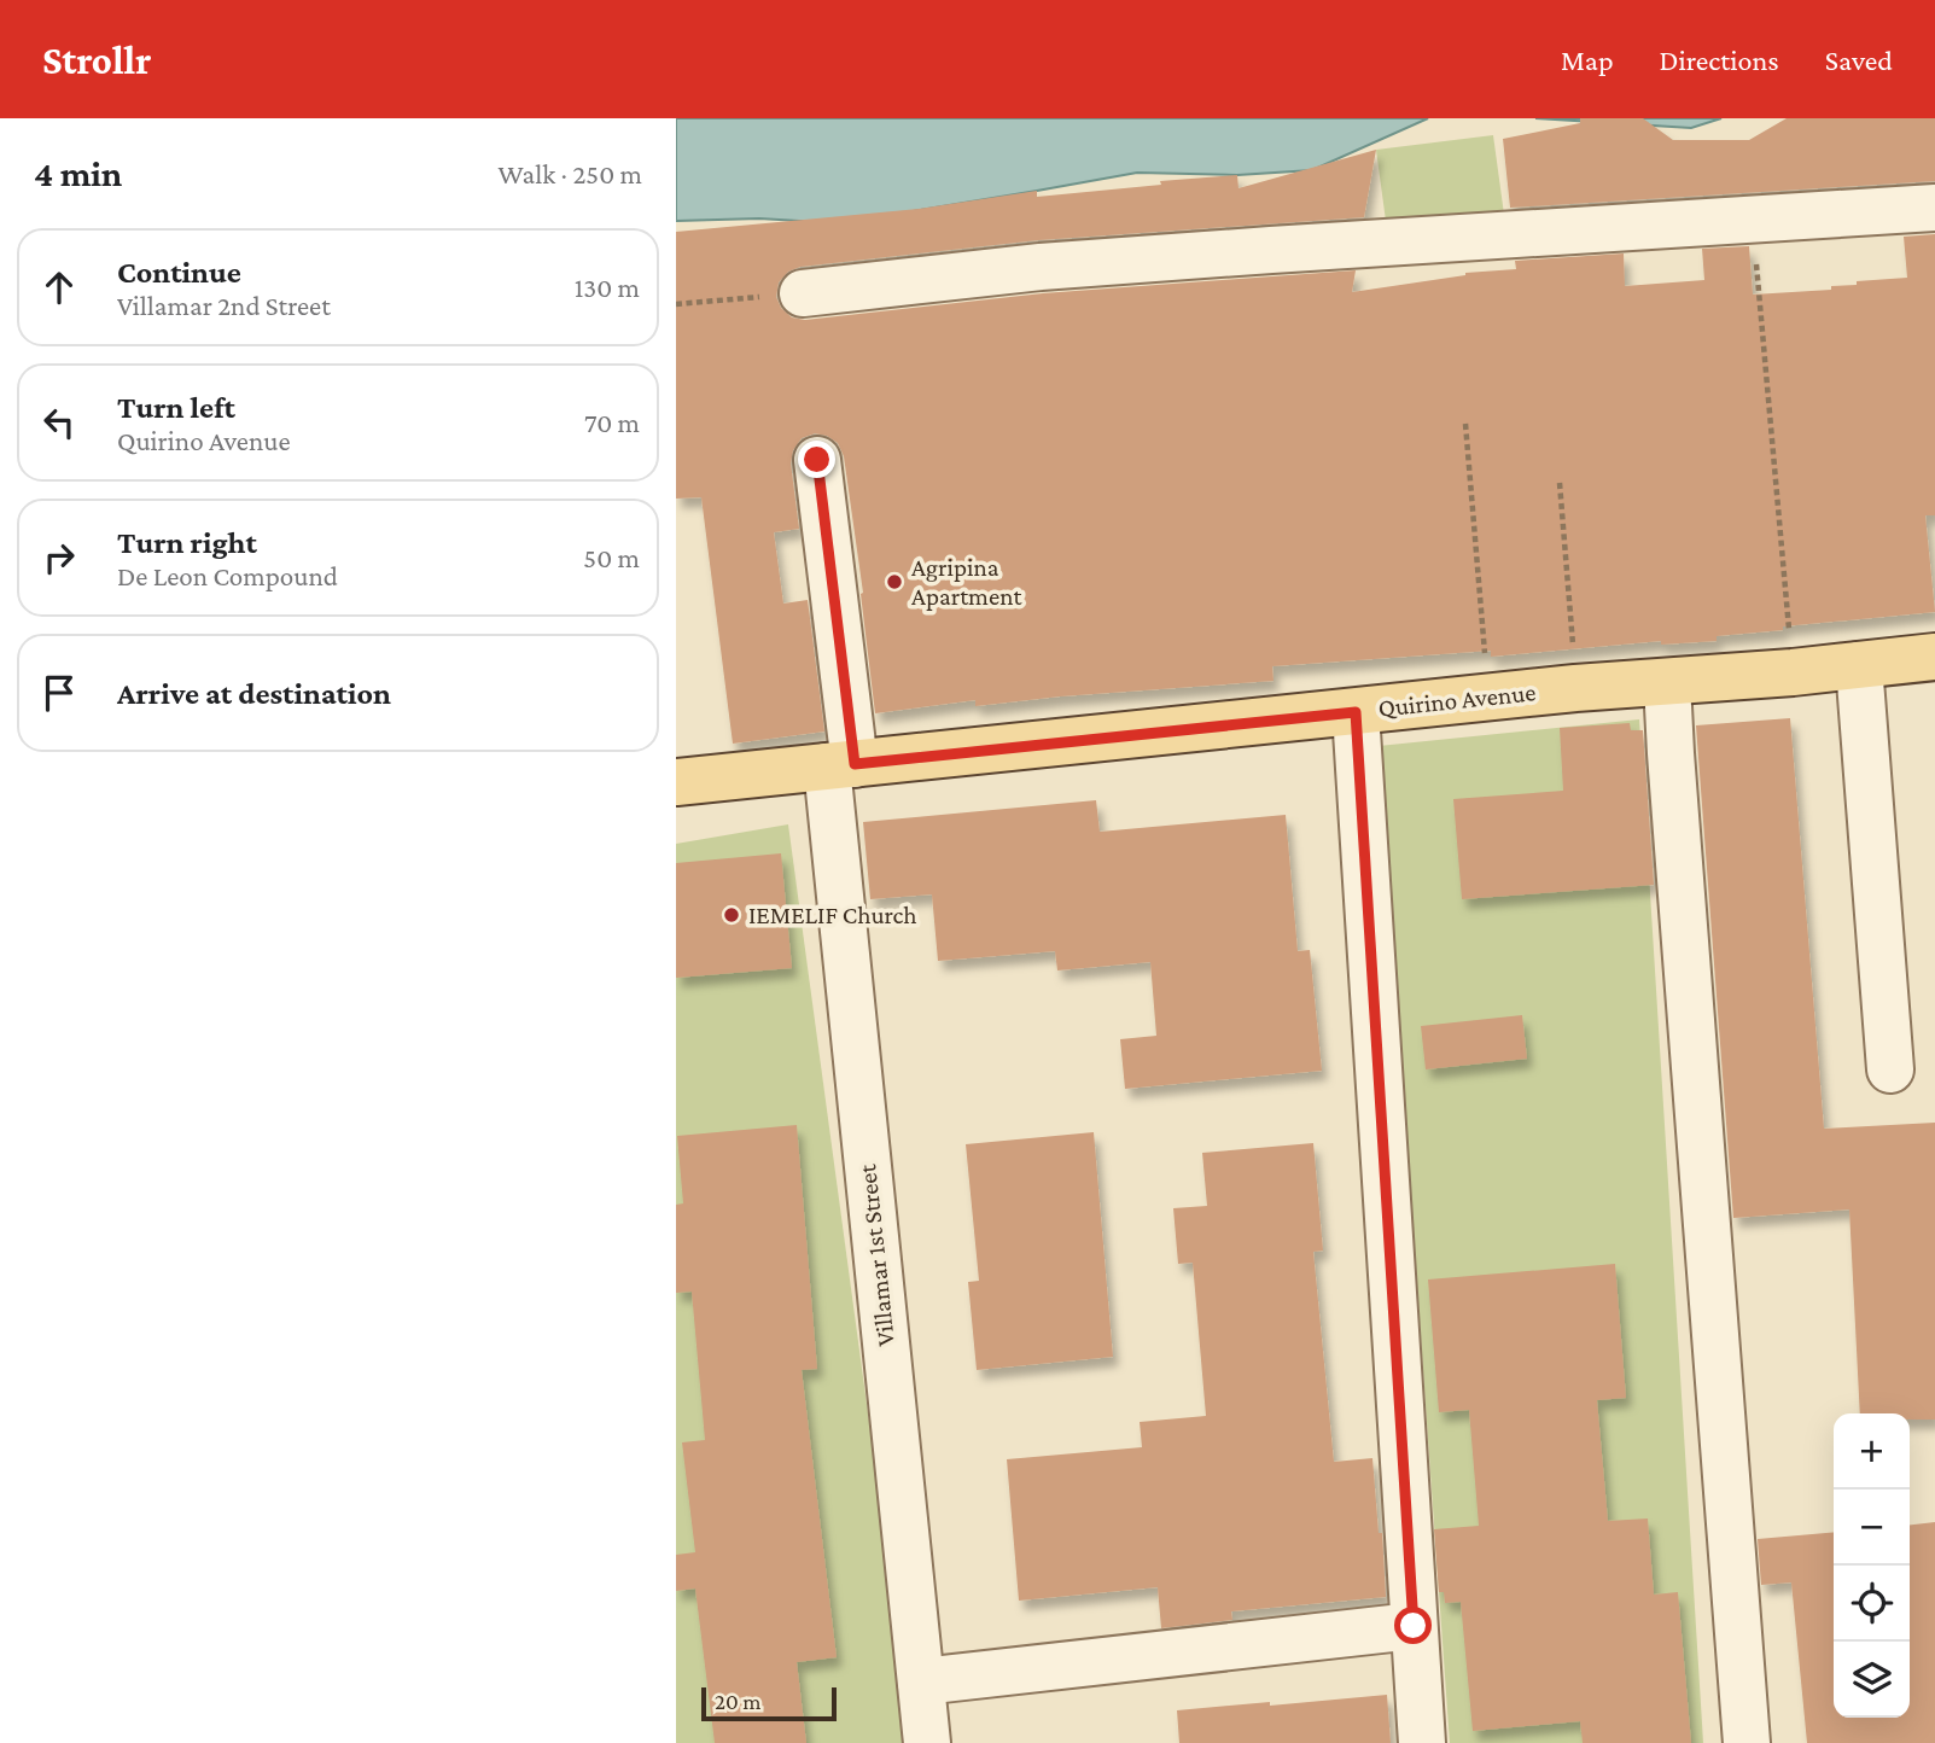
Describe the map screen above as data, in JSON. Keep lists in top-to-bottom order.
{
  "streets": {
    "main road": ["Quirino Avenue"],
    "street": ["Villamar 1st Street"]
  },
  "crossings": [
    ["Quirino Avenue", "Villamar 1st Street"]
  ],
  "places": ["Agripina Apartment", "IEMELIF Church"],
  "scale_bar": "20 m",
  "page": {
    "header": "Strollr",
    "nav": ["Map", "Directions", "Saved"],
    "heading": ["4 min", "Walk · 250 m"],
    "list": [
      ["Continue", "Villamar 2nd Street", "130 m"],
      ["Turn left", "Quirino Avenue", "70 m"],
      ["Turn right", "De Leon Compound", "50 m"],
      "Arrive at destination"
    ],
    "map_buttons": ["+", "−"],
    "scale": "20 m"
  }
}
